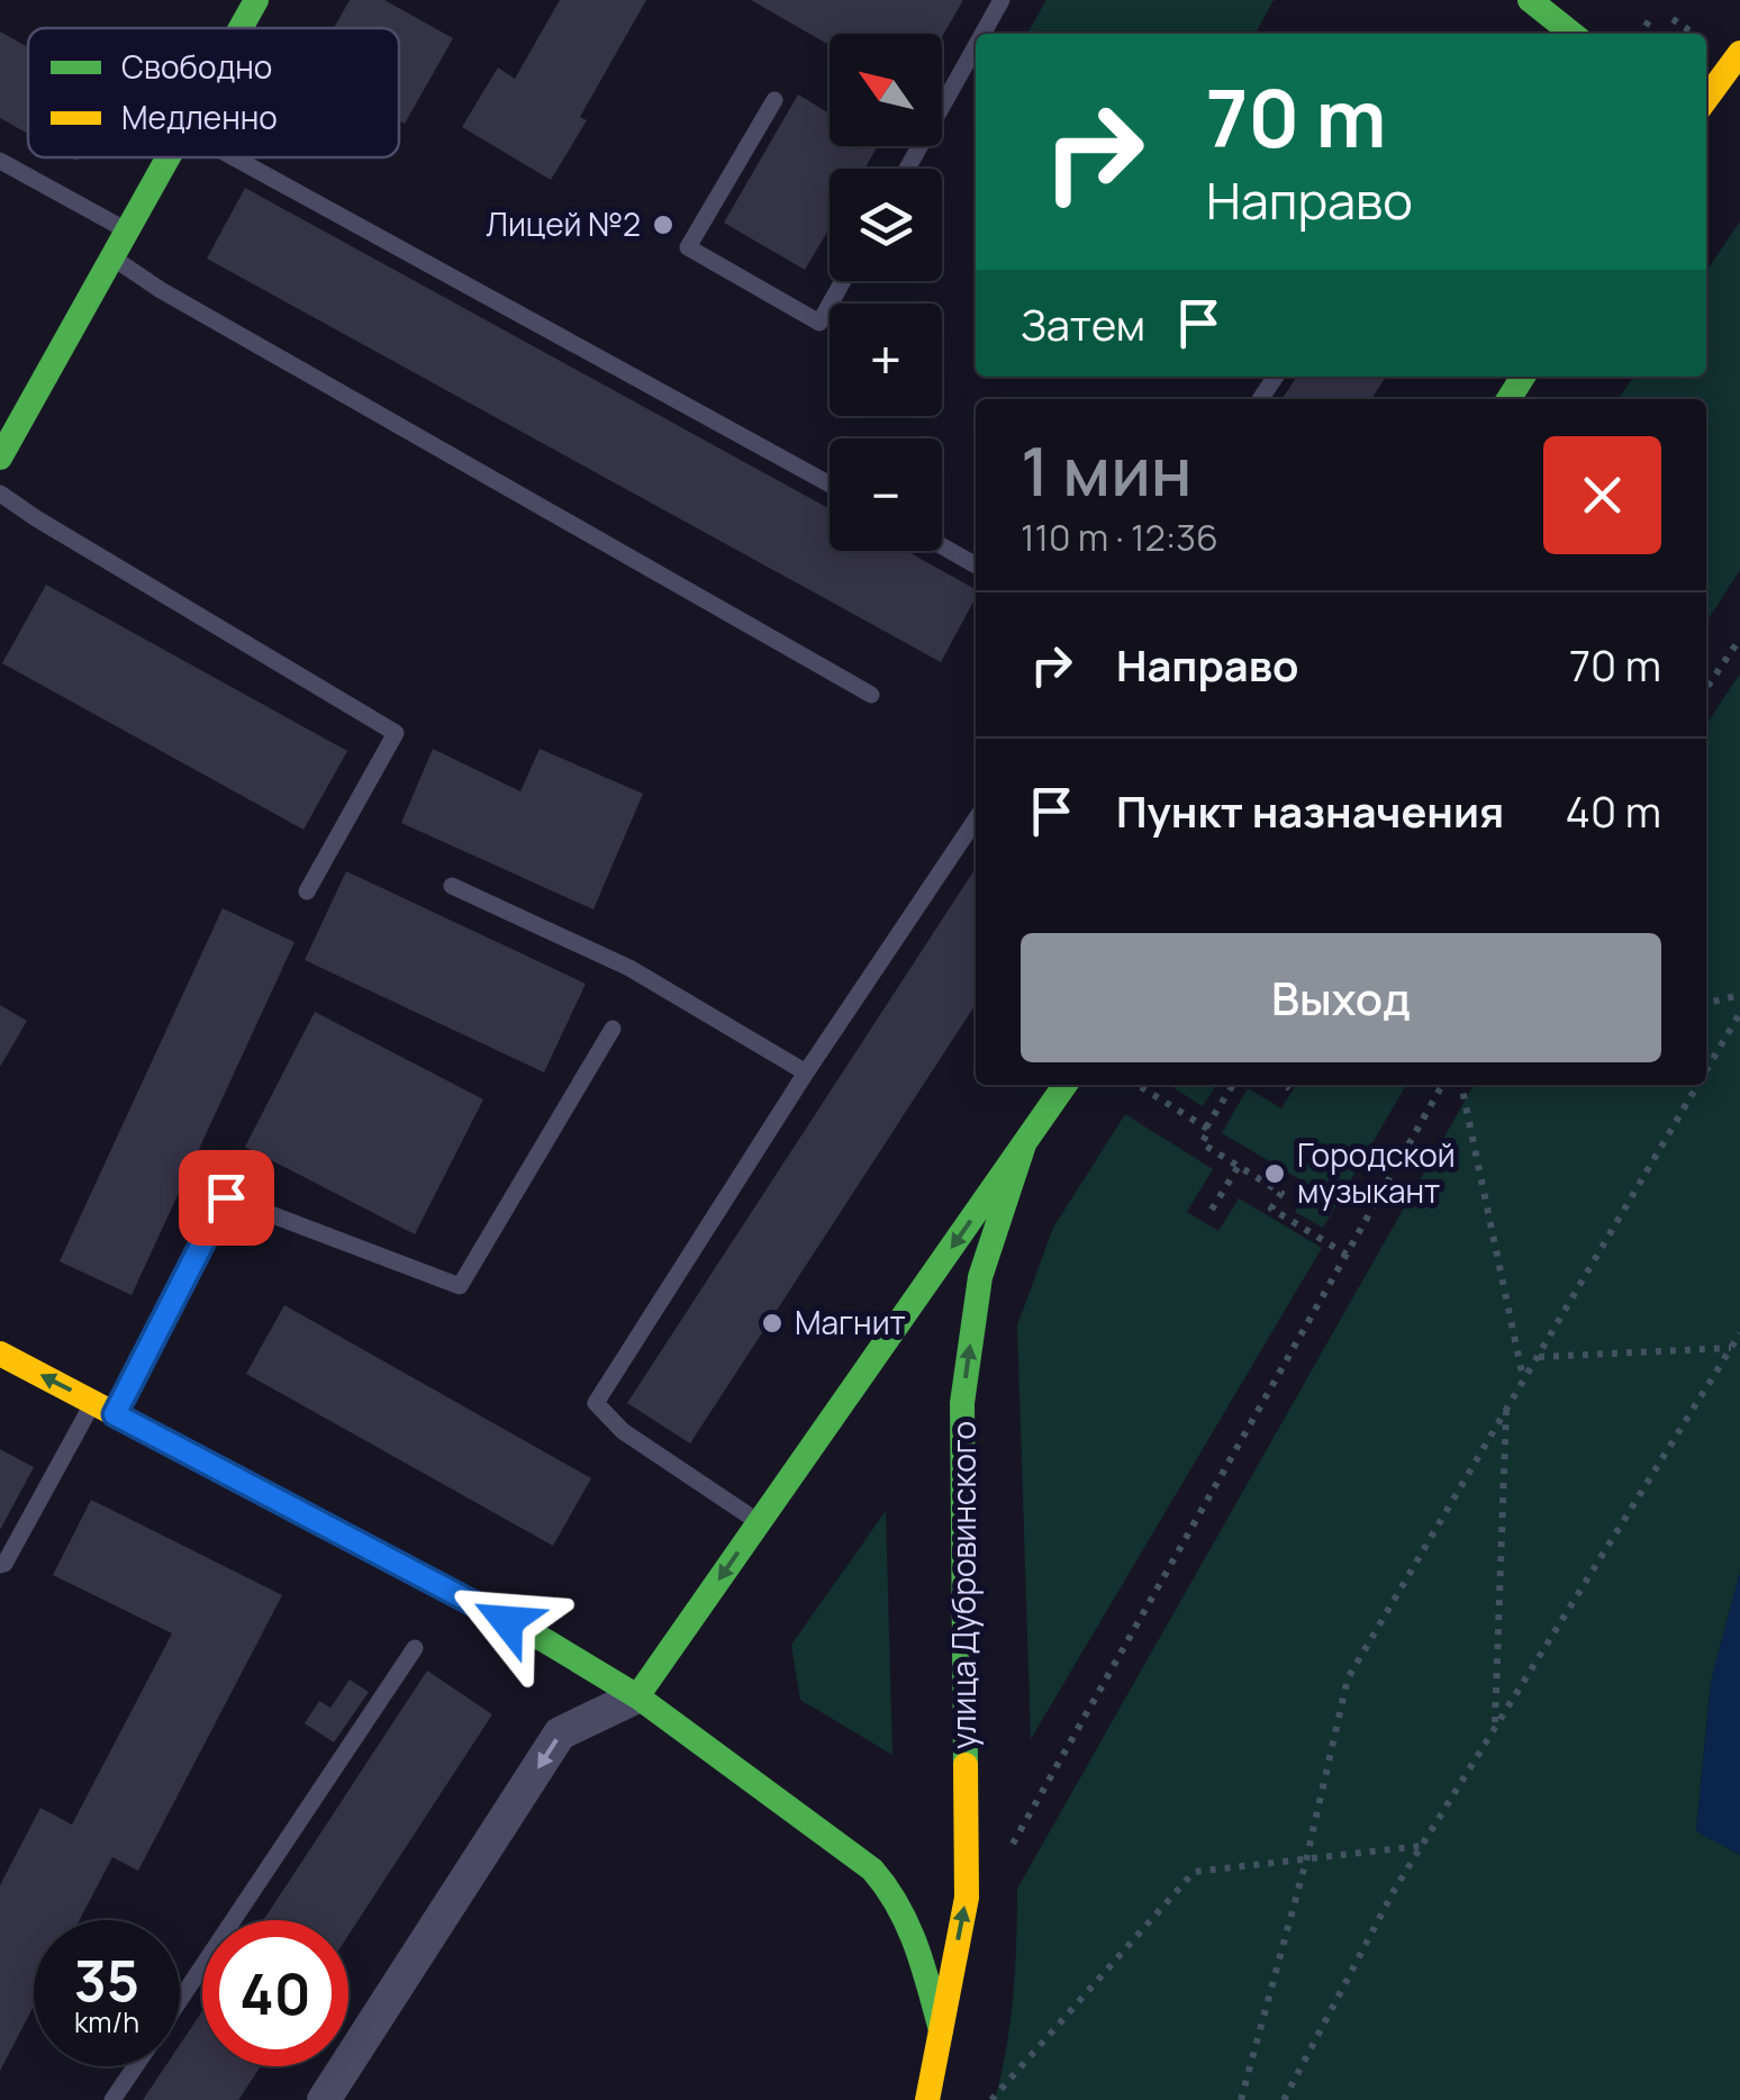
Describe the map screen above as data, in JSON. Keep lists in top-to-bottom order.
{
  "streets": {
    "main road": ["улица Дубровинского"]
  },
  "places": ["Лицей №2", "Городской музыкант", "Магнит"],
  "legend": ["Свободно", "Медленно"],
  "north": "top left",
  "page": {
    "map_buttons": ["+", "−"],
    "turn": ["70 m", "Направо"],
    "then": "Затем",
    "heading": ["1 мин", "110 m · 12:36"],
    "list": [
      {
        "name": "Направо",
        "value": "70 m"
      },
      {
        "name": "Пункт назначения",
        "value": "40 m"
      }
    ],
    "buttons": "Выход",
    "speed": "35 km/h",
    "limit": "40"
  }
}
